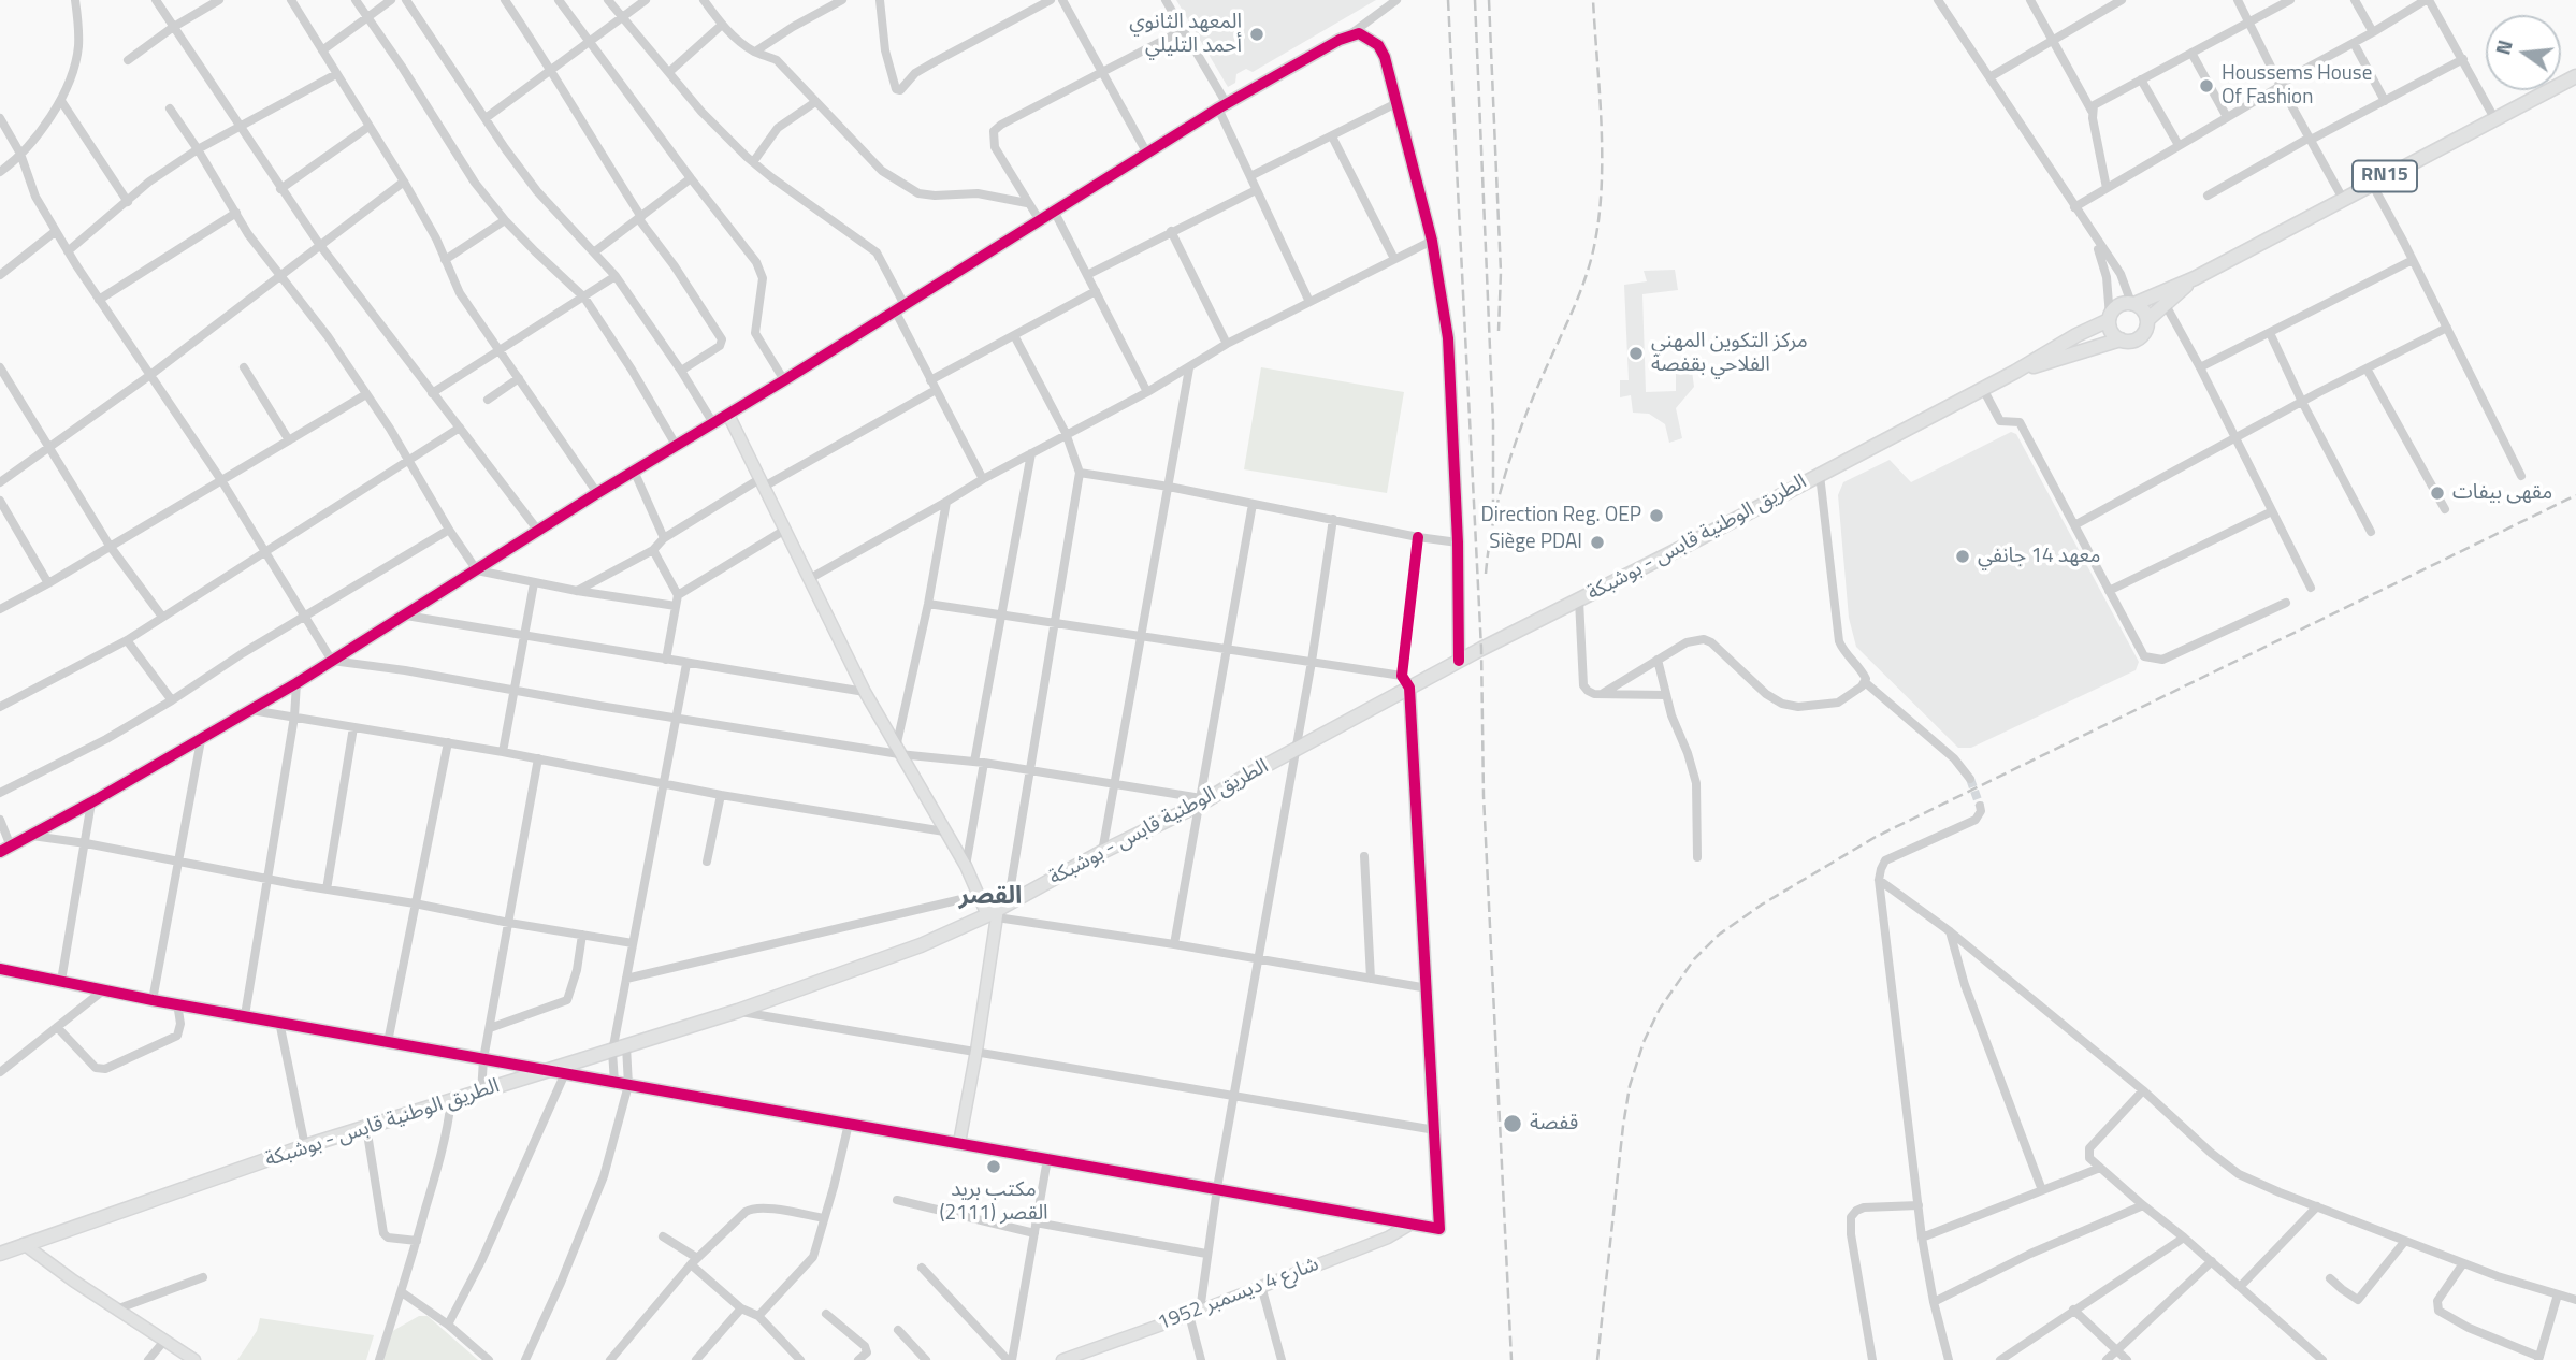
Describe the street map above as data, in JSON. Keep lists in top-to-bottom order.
{
  "streets": {
    "main road": ["RN15", "الطريق الوطنية قابس - بوشبكة"],
    "street": ["شارع 4 ديسمبر 1952"]
  },
  "crossings": [
    ["RN15", "الطريق الوطنية قابس - بوشبكة"]
  ],
  "districts": ["القصر"],
  "places": [
    "المعهد الثانوي أحمد التليلي",
    "Houssems House Of Fashion",
    "مركز التكوين المهني الفلاحي بقفصة",
    "مقهى بيفات",
    "Direction Reg. OEP",
    "Siège PDAI",
    "معهد 14 جانفي",
    "قفصة",
    "مكتب بريد القصر (2111)"
  ],
  "north": "left"
}
